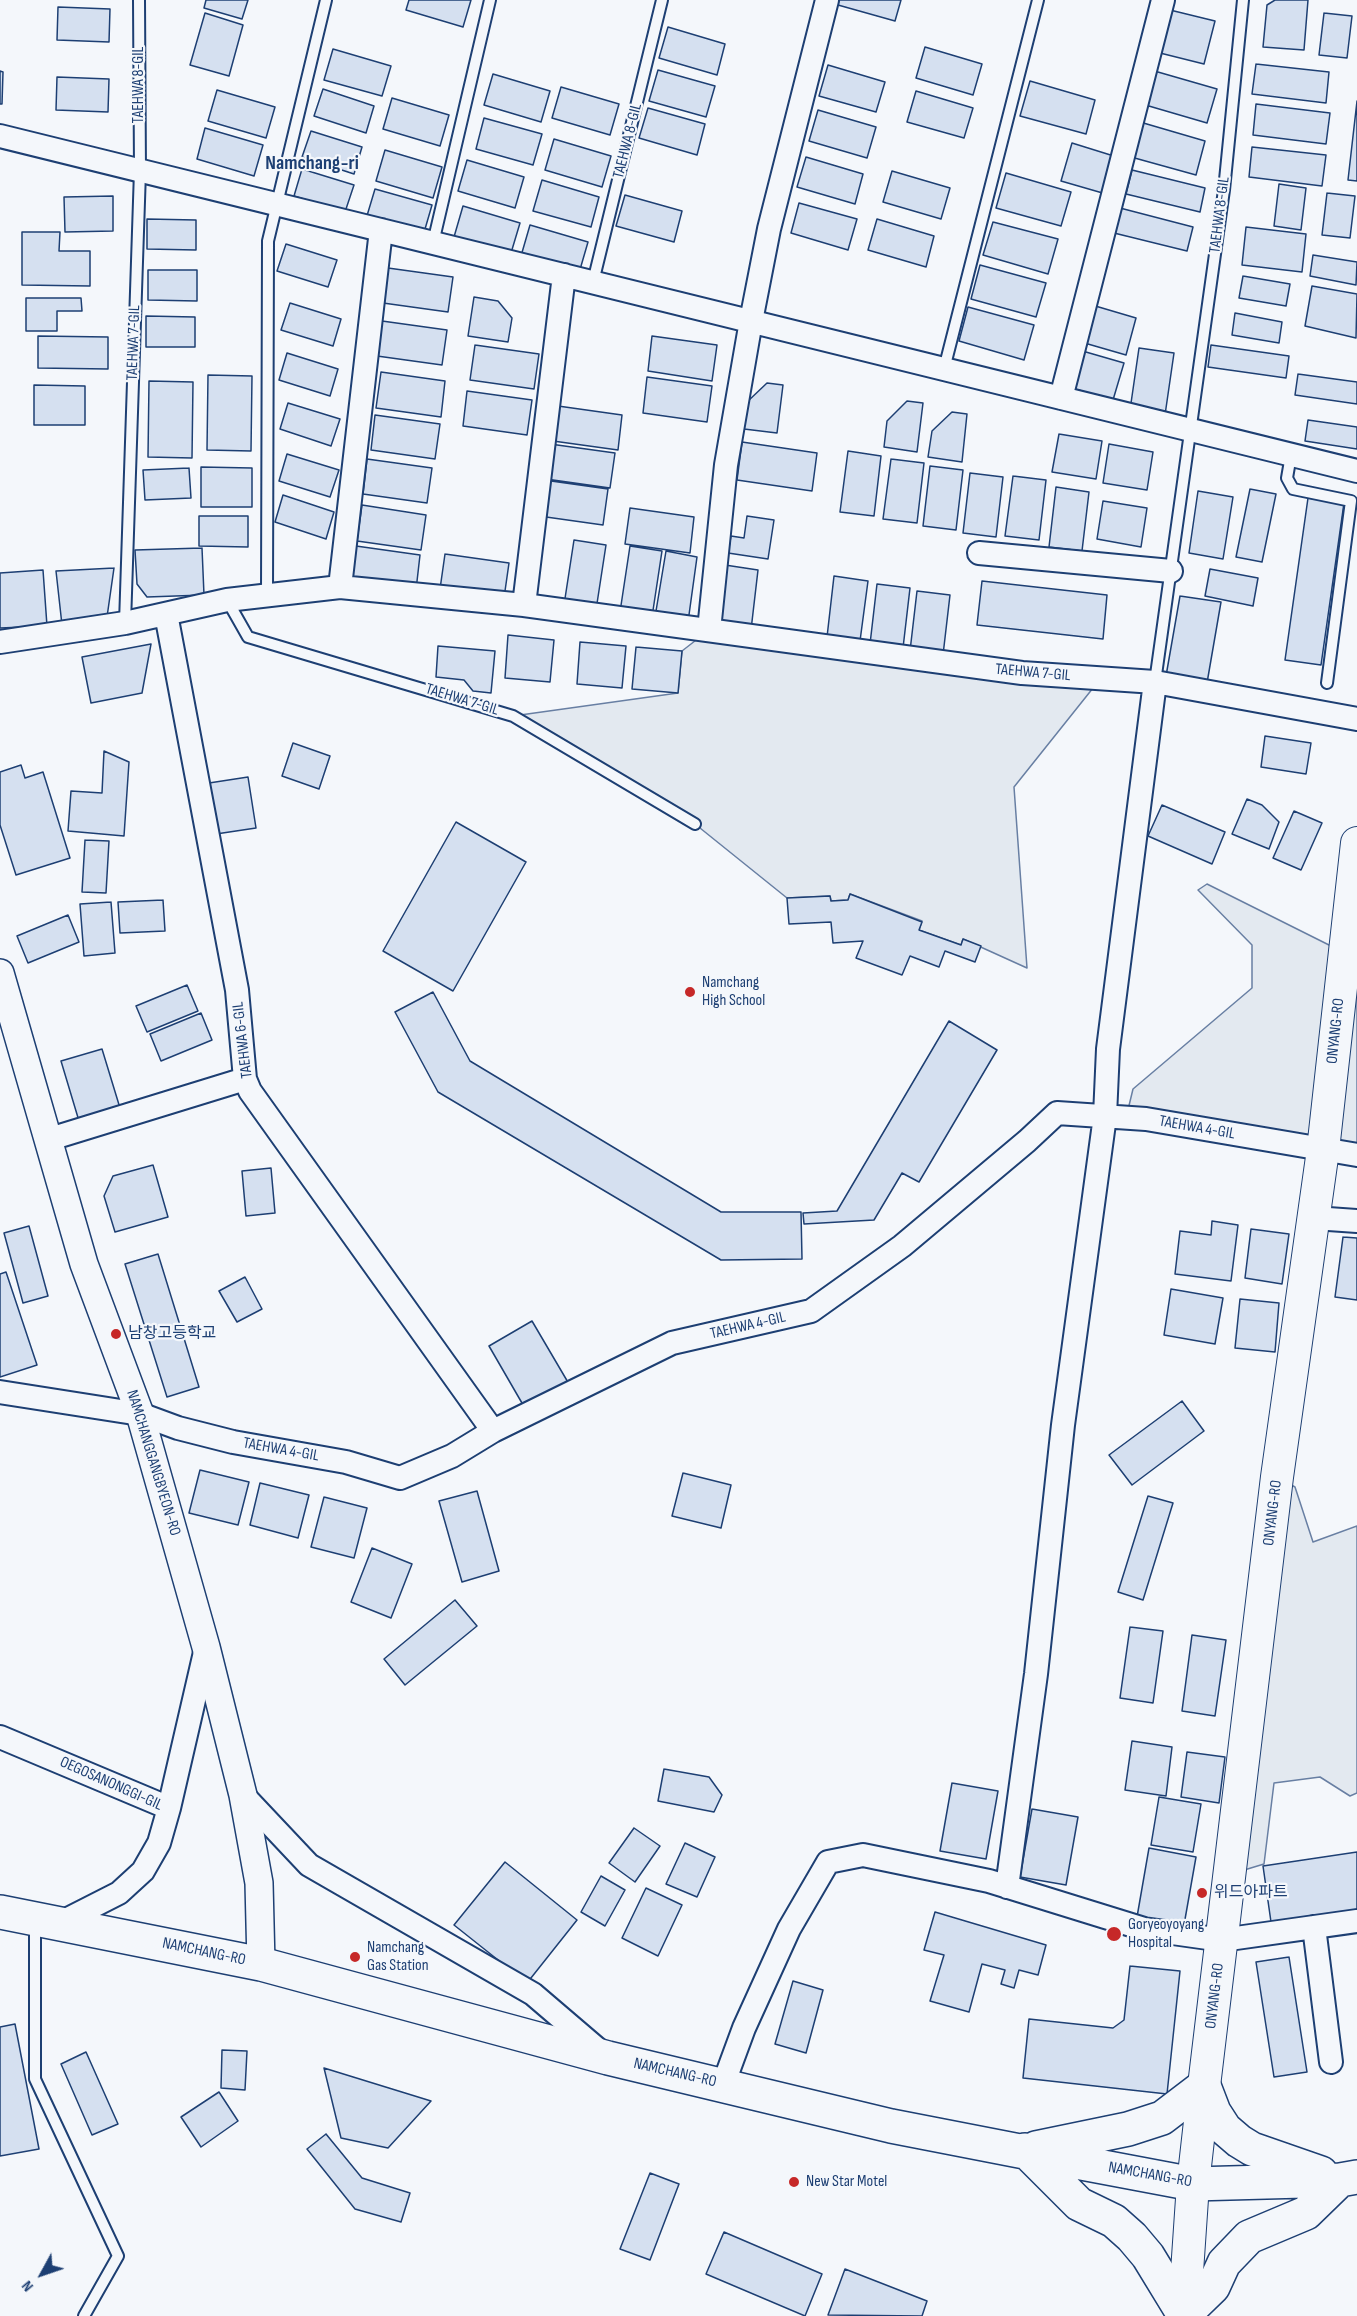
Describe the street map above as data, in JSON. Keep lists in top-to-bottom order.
{
  "streets": {
    "main road": ["ONYANG-RO", "NAMCHANG-RO"],
    "street": [
      "TAEHWA 7-GIL",
      "TAEHWA 6-GIL",
      "TAEHWA 4-GIL",
      "NAMCHANGGANGBYEON-RO",
      "OEGOSANONGGI-GIL"
    ],
    "lane": ["TAEHWA 8-GIL"]
  },
  "crossings": [
    ["TAEHWA 8-GIL", "TAEHWA 7-GIL"],
    ["TAEHWA 7-GIL", "TAEHWA 6-GIL"],
    ["ONYANG-RO", "TAEHWA 4-GIL"],
    ["ONYANG-RO", "NAMCHANG-RO"],
    ["TAEHWA 6-GIL", "TAEHWA 4-GIL"],
    ["TAEHWA 4-GIL", "NAMCHANGGANGBYEON-RO"],
    ["NAMCHANGGANGBYEON-RO", "NAMCHANG-RO"],
    ["OEGOSANONGGI-GIL", "NAMCHANG-RO"]
  ],
  "districts": ["Namchang-ri"],
  "places": [
    "Namchang High School",
    "남창고등학교",
    "위드아파트",
    "Goryeoyoyang Hospital",
    "Namchang Gas Station",
    "New Star Motel"
  ],
  "north": "bottom left"
}
